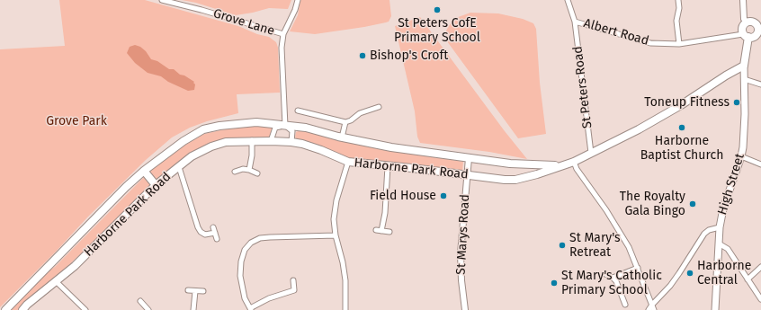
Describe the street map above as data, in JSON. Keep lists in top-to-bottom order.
{
  "streets": {
    "main road": ["Harborne Park Road", "High Street"],
    "street": [
      "Grove Lane",
      "Albert Road",
      "St Peters Road",
      "St Marys Road"
    ]
  },
  "crossings": [
    ["Albert Road", "St Peters Road"],
    ["Albert Road", "High Street"],
    ["St Peters Road", "Harborne Park Road"],
    ["Harborne Park Road", "High Street"],
    ["Harborne Park Road", "St Marys Road"]
  ],
  "parks": ["Grove Park"],
  "places": [
    "St Peters CofE Primary School",
    "Bishop's Croft",
    "Toneup Fitness",
    "Harborne Baptist Church",
    "Field House",
    "The Royalty Gala Bingo",
    "St Mary's Retreat",
    "Harborne Central",
    "St Mary's Catholic Primary School"
  ]
}
